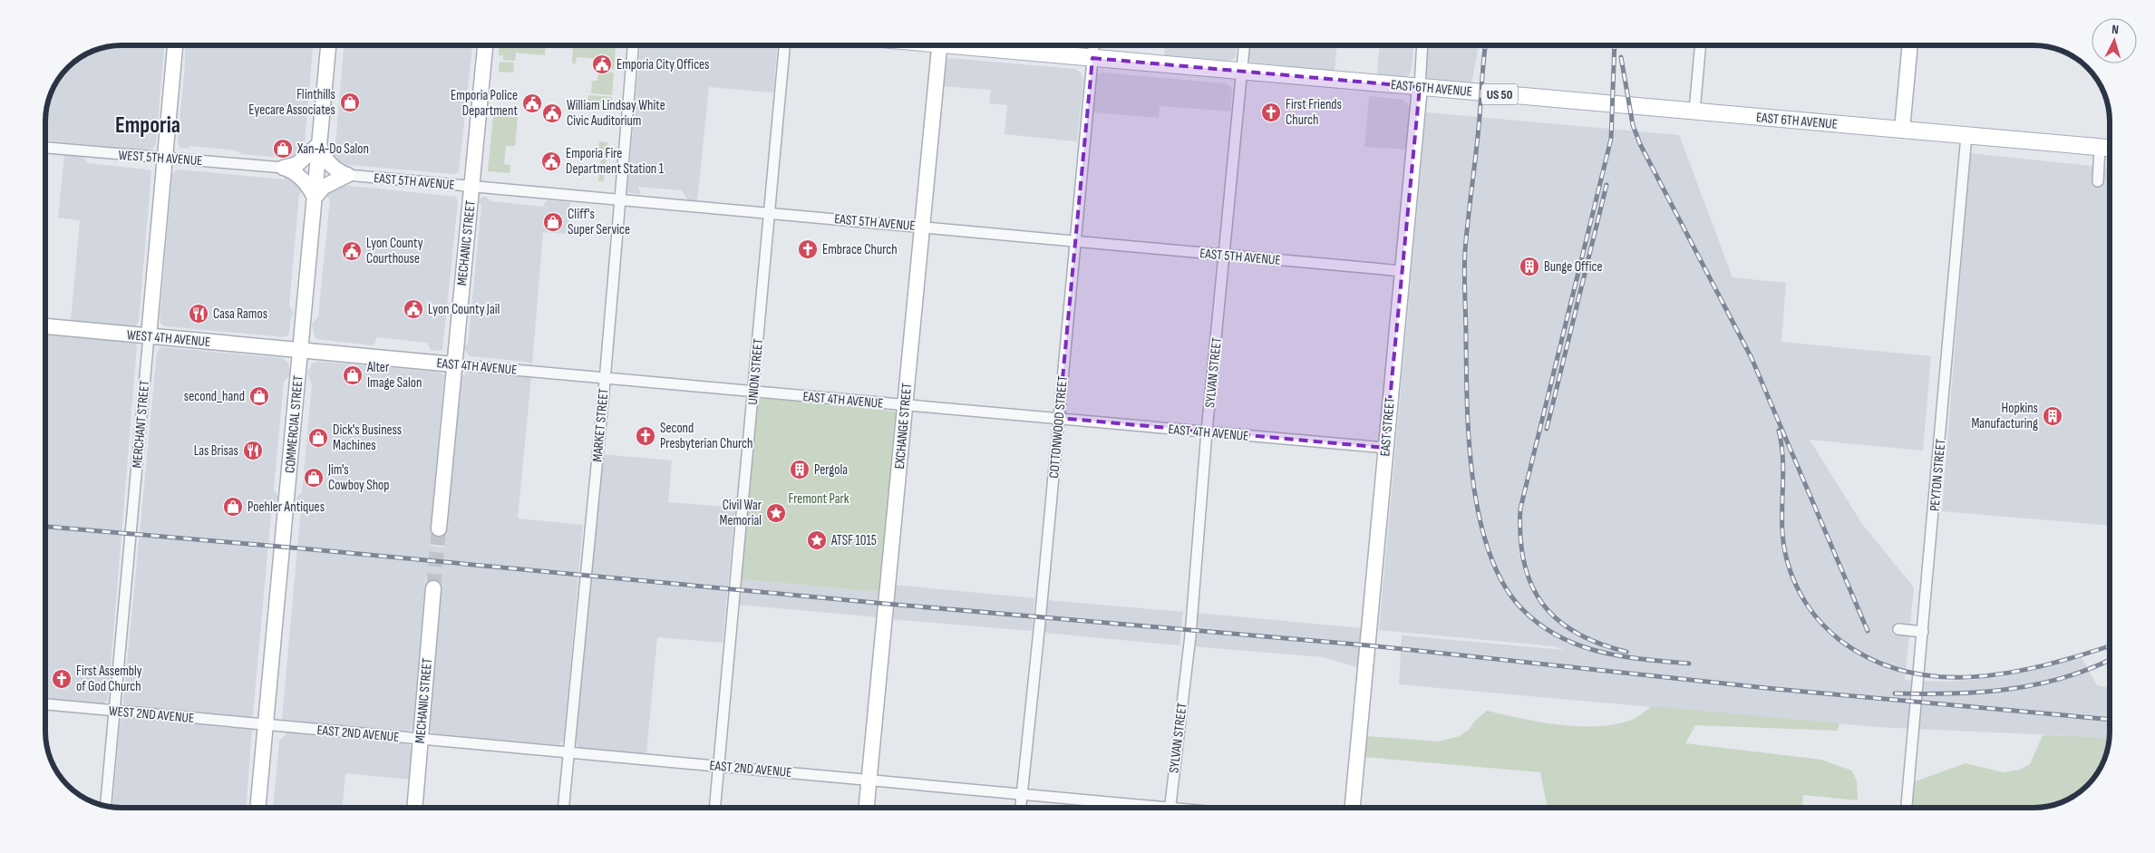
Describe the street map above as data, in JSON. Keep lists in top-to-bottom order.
{
  "streets": {
    "main road": ["EAST 6TH AVENUE", "US 50"],
    "street": [
      "WEST 5TH AVENUE",
      "EAST 5TH AVENUE",
      "MECHANIC STREET",
      "WEST 4TH AVENUE",
      "EAST 4TH AVENUE",
      "UNION STREET",
      "SYLVAN STREET",
      "MERCHANT STREET",
      "COMMERCIAL STREET",
      "MARKET STREET",
      "EXCHANGE STREET",
      "COTTONWOOD STREET",
      "EAST STREET",
      "PEYTON STREET",
      "WEST 2ND AVENUE",
      "EAST 2ND AVENUE"
    ]
  },
  "crossings": [
    ["EAST 6TH AVENUE", "SYLVAN STREET"],
    ["EAST 6TH AVENUE", "COTTONWOOD STREET"],
    ["EAST 6TH AVENUE", "EAST STREET"],
    ["EAST 6TH AVENUE", "PEYTON STREET"],
    ["WEST 5TH AVENUE", "MERCHANT STREET"],
    ["EAST 5TH AVENUE", "MECHANIC STREET"],
    ["EAST 5TH AVENUE", "UNION STREET"],
    ["EAST 5TH AVENUE", "SYLVAN STREET"],
    ["EAST 5TH AVENUE", "MARKET STREET"],
    ["EAST 5TH AVENUE", "EXCHANGE STREET"],
    ["EAST 5TH AVENUE", "COTTONWOOD STREET"],
    ["EAST 5TH AVENUE", "EAST STREET"],
    ["MECHANIC STREET", "EAST 4TH AVENUE"],
    ["MECHANIC STREET", "EAST 2ND AVENUE"],
    ["WEST 4TH AVENUE", "EAST 4TH AVENUE"],
    ["WEST 4TH AVENUE", "MERCHANT STREET"],
    ["WEST 4TH AVENUE", "COMMERCIAL STREET"],
    ["EAST 4TH AVENUE", "UNION STREET"],
    ["EAST 4TH AVENUE", "SYLVAN STREET"],
    ["EAST 4TH AVENUE", "COMMERCIAL STREET"],
    ["EAST 4TH AVENUE", "MARKET STREET"],
    ["EAST 4TH AVENUE", "EXCHANGE STREET"],
    ["EAST 4TH AVENUE", "COTTONWOOD STREET"],
    ["EAST 4TH AVENUE", "EAST STREET"],
    ["UNION STREET", "EAST 2ND AVENUE"],
    ["MERCHANT STREET", "WEST 2ND AVENUE"],
    ["COMMERCIAL STREET", "WEST 2ND AVENUE"],
    ["COMMERCIAL STREET", "EAST 2ND AVENUE"],
    ["MARKET STREET", "EAST 2ND AVENUE"],
    ["EXCHANGE STREET", "EAST 2ND AVENUE"],
    ["COTTONWOOD STREET", "EAST 2ND AVENUE"],
    ["WEST 2ND AVENUE", "EAST 2ND AVENUE"]
  ],
  "districts": ["Emporia"],
  "parks": ["Fremont Park"],
  "places": {
    "public building": [
      "Emporia City Offices",
      "Emporia Police Department",
      "William Lindsay White Civic Auditorium",
      "Emporia Fire Department Station 1",
      "Lyon County Courthouse",
      "Lyon County Jail"
    ],
    "shop": [
      "Flinthills Eyecare Associates",
      "Xan-A-Do Salon",
      "Cliff's Super Service",
      "Alter Image Salon",
      "second_hand",
      "Dick's Business Machines",
      "Jim's Cowboy Shop",
      "Poehler Antiques"
    ],
    "church": [
      "First Friends Church",
      "Embrace Church",
      "Second Presbyterian Church",
      "First Assembly of God Church"
    ],
    "building": ["Bunge Office", "Hopkins Manufacturing", "Pergola"],
    "restaurant": ["Casa Ramos", "Las Brisas"],
    "place": ["Civil War Memorial", "ATSF 1015"]
  },
  "north": "top"
}
